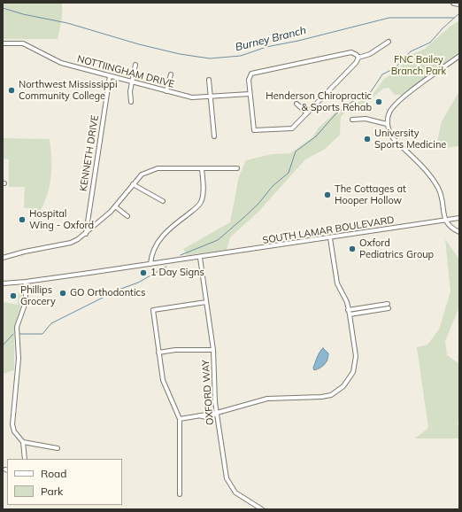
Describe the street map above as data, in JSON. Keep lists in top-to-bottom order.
{
  "streets": {
    "street": [
      "NOTTIINGHAM DRIVE",
      "KENNETH DRIVE",
      "SOUTH LAMAR BOULEVARD",
      "OXFORD WAY"
    ]
  },
  "crossings": [
    ["NOTTIINGHAM DRIVE", "KENNETH DRIVE"],
    ["SOUTH LAMAR BOULEVARD", "OXFORD WAY"]
  ],
  "water": ["Burney Branch"],
  "parks": ["FNC Bailey Branch Park"],
  "places": [
    "Northwest Mississippi Community College",
    "Henderson Chiropractic & Sports Rehab",
    "University Sports Medicine",
    "The Cottages at Hooper Hollow",
    "Hospital Wing - Oxford",
    "Oxford Pediatrics Group",
    "1 Day Signs",
    "GO Orthodontics",
    "Phillips Grocery"
  ],
  "legend": ["Road", "Park"]
}
